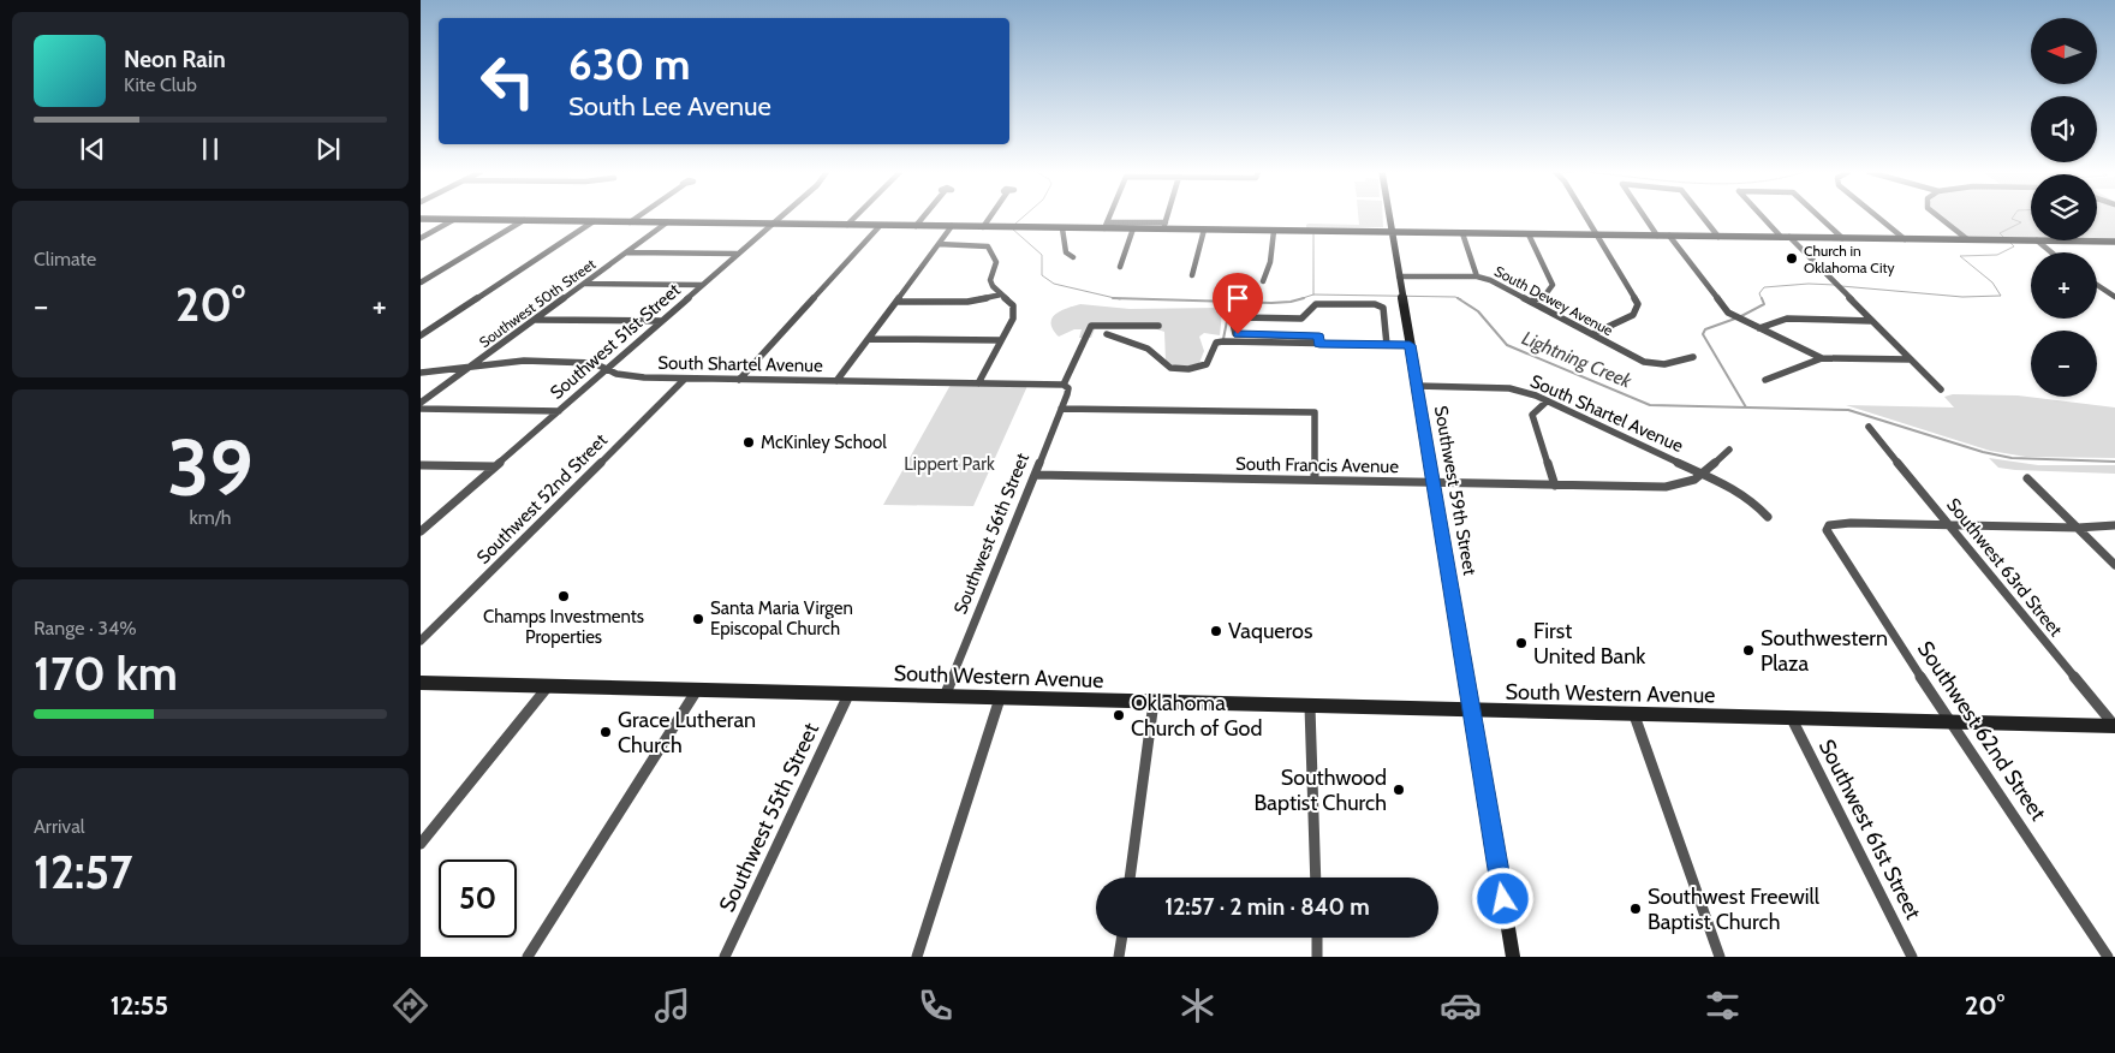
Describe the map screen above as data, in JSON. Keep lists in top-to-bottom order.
{
  "streets": {
    "main road": ["Southwest 59th Street", "South Western Avenue"],
    "street": [
      "South Dewey Avenue",
      "Southwest 50th Street",
      "Southwest 51st Street",
      "South Shartel Avenue",
      "South Francis Avenue",
      "Southwest 52nd Street",
      "Southwest 56th Street",
      "Southwest 63rd Street",
      "Southwest 62nd Street",
      "Southwest 55th Street",
      "Southwest 61st Street"
    ]
  },
  "crossings": [
    ["South Dewey Avenue", "Southwest 59th Street"],
    ["Southwest 50th Street", "South Shartel Avenue"],
    ["Southwest 51st Street", "South Shartel Avenue"],
    ["South Shartel Avenue", "South Francis Avenue"],
    ["South Shartel Avenue", "Southwest 59th Street"],
    ["South Shartel Avenue", "Southwest 52nd Street"],
    ["South Shartel Avenue", "Southwest 56th Street"],
    ["South Francis Avenue", "Southwest 59th Street"],
    ["South Francis Avenue", "Southwest 56th Street"],
    ["Southwest 59th Street", "South Western Avenue"],
    ["Southwest 56th Street", "South Western Avenue"],
    ["Southwest 63rd Street", "South Western Avenue"],
    ["Southwest 63rd Street", "Southwest 62nd Street"],
    ["South Western Avenue", "Southwest 62nd Street"],
    ["South Western Avenue", "Southwest 55th Street"],
    ["South Western Avenue", "Southwest 61st Street"]
  ],
  "water": ["Lightning Creek"],
  "parks": ["Lippert Park"],
  "places": [
    "Church in Oklahoma City",
    "McKinley School",
    "Champs Investments Properties",
    "Santa Maria Virgen Episcopal Church",
    "Vaqueros",
    "First United Bank",
    "Southwestern Plaza",
    "Oklahoma Church of God",
    "Grace Lutheran Church",
    "Southwood Baptist Church",
    "Southwest Freewill Baptist Church"
  ],
  "north": "left",
  "page": {
    "map_buttons": ["+", "−"],
    "turn": ["630 m", "South Lee Avenue"],
    "song": ["Neon Rain", "Kite Club"],
    "tile": [
      "Climate",
      ["39", "km/h"],
      ["Range · 34%", "170 km"],
      ["Arrival", "12:57"]
    ],
    "heat": ["−", "20°", "+"],
    "limit": "50",
    "trip": "12:57 · 2 min · 840 m",
    "tabs": ["12:55", "20°"]
  }
}
